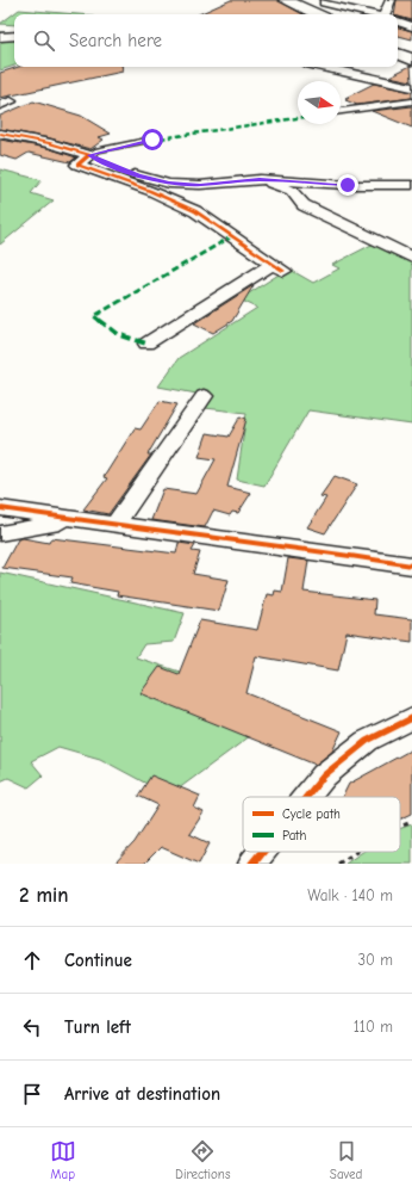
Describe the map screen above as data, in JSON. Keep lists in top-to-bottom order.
{
  "legend": ["Cycle path", "Path"],
  "north": "right",
  "page": {
    "search": "Search here",
    "heading": ["2 min", "Walk · 140 m"],
    "list": [
      ["Continue", "30 m"],
      ["Turn left", "110 m"],
      "Arrive at destination"
    ],
    "nav": ["Map", "Directions", "Saved"]
  }
}
